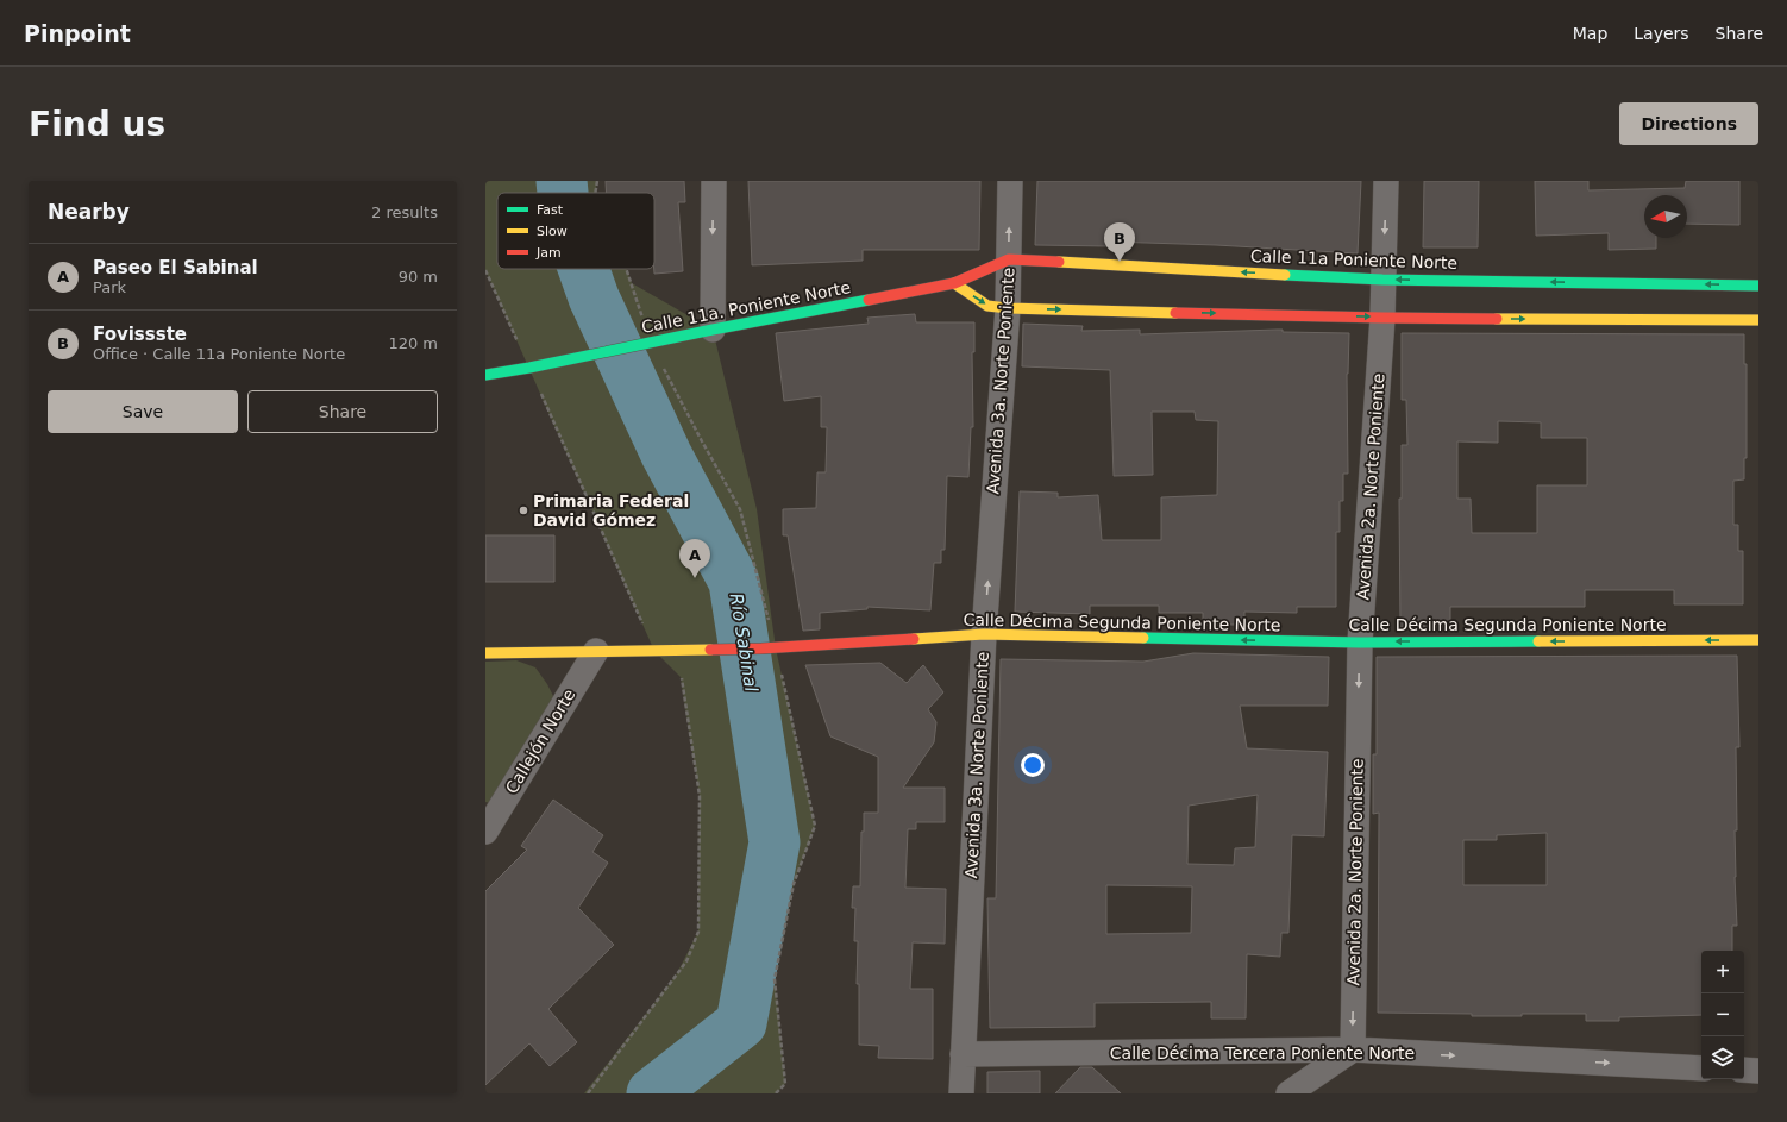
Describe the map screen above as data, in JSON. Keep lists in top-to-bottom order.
{
  "streets": {
    "main road": ["Calle 11a Poniente Norte", "Calle 11a. Poniente Norte", "Calle Décima Segunda Poniente Norte"],
    "street": [
      "Avenida 3a. Norte Poniente",
      "Avenida 2a. Norte Poniente",
      "Callejón Norte",
      "Calle Décima Tercera Poniente Norte"
    ]
  },
  "crossings": [
    ["Calle 11a Poniente Norte", "Calle 11a. Poniente Norte"],
    ["Calle 11a Poniente Norte", "Avenida 3a. Norte Poniente"],
    ["Calle 11a Poniente Norte", "Avenida 2a. Norte Poniente"],
    ["Avenida 3a. Norte Poniente", "Calle Décima Segunda Poniente Norte"],
    ["Avenida 3a. Norte Poniente", "Calle Décima Tercera Poniente Norte"],
    ["Avenida 2a. Norte Poniente", "Calle Décima Segunda Poniente Norte"],
    ["Avenida 2a. Norte Poniente", "Calle Décima Tercera Poniente Norte"],
    ["Calle Décima Segunda Poniente Norte", "Callejón Norte"]
  ],
  "one_way": [
    "Avenida 3a. Norte Poniente",
    "Avenida 2a. Norte Poniente",
    "Calle Décima Segunda Poniente Norte",
    "Calle Décima Tercera Poniente Norte"
  ],
  "water": ["Río Sabinal"],
  "places": ["Primaria Federal David Gómez"],
  "legend": ["Fast", "Slow", "Jam"],
  "north": "left",
  "page": {
    "header": "Pinpoint",
    "nav": ["Map", "Layers", "Share"],
    "buttons": [
      "Directions",
      ["Save", "Share"]
    ],
    "title": "Find us",
    "heading": ["Nearby", "2 results"],
    "pins": ["B", "A"],
    "list": [
      {
        "mark": "A",
        "name": "Paseo El Sabinal",
        "note": "Park",
        "value": "90 m"
      },
      {
        "mark": "B",
        "name": "Fovissste",
        "note": "Office · Calle 11a Poniente Norte",
        "value": "120 m"
      }
    ],
    "map_buttons": ["+", "−"]
  }
}
